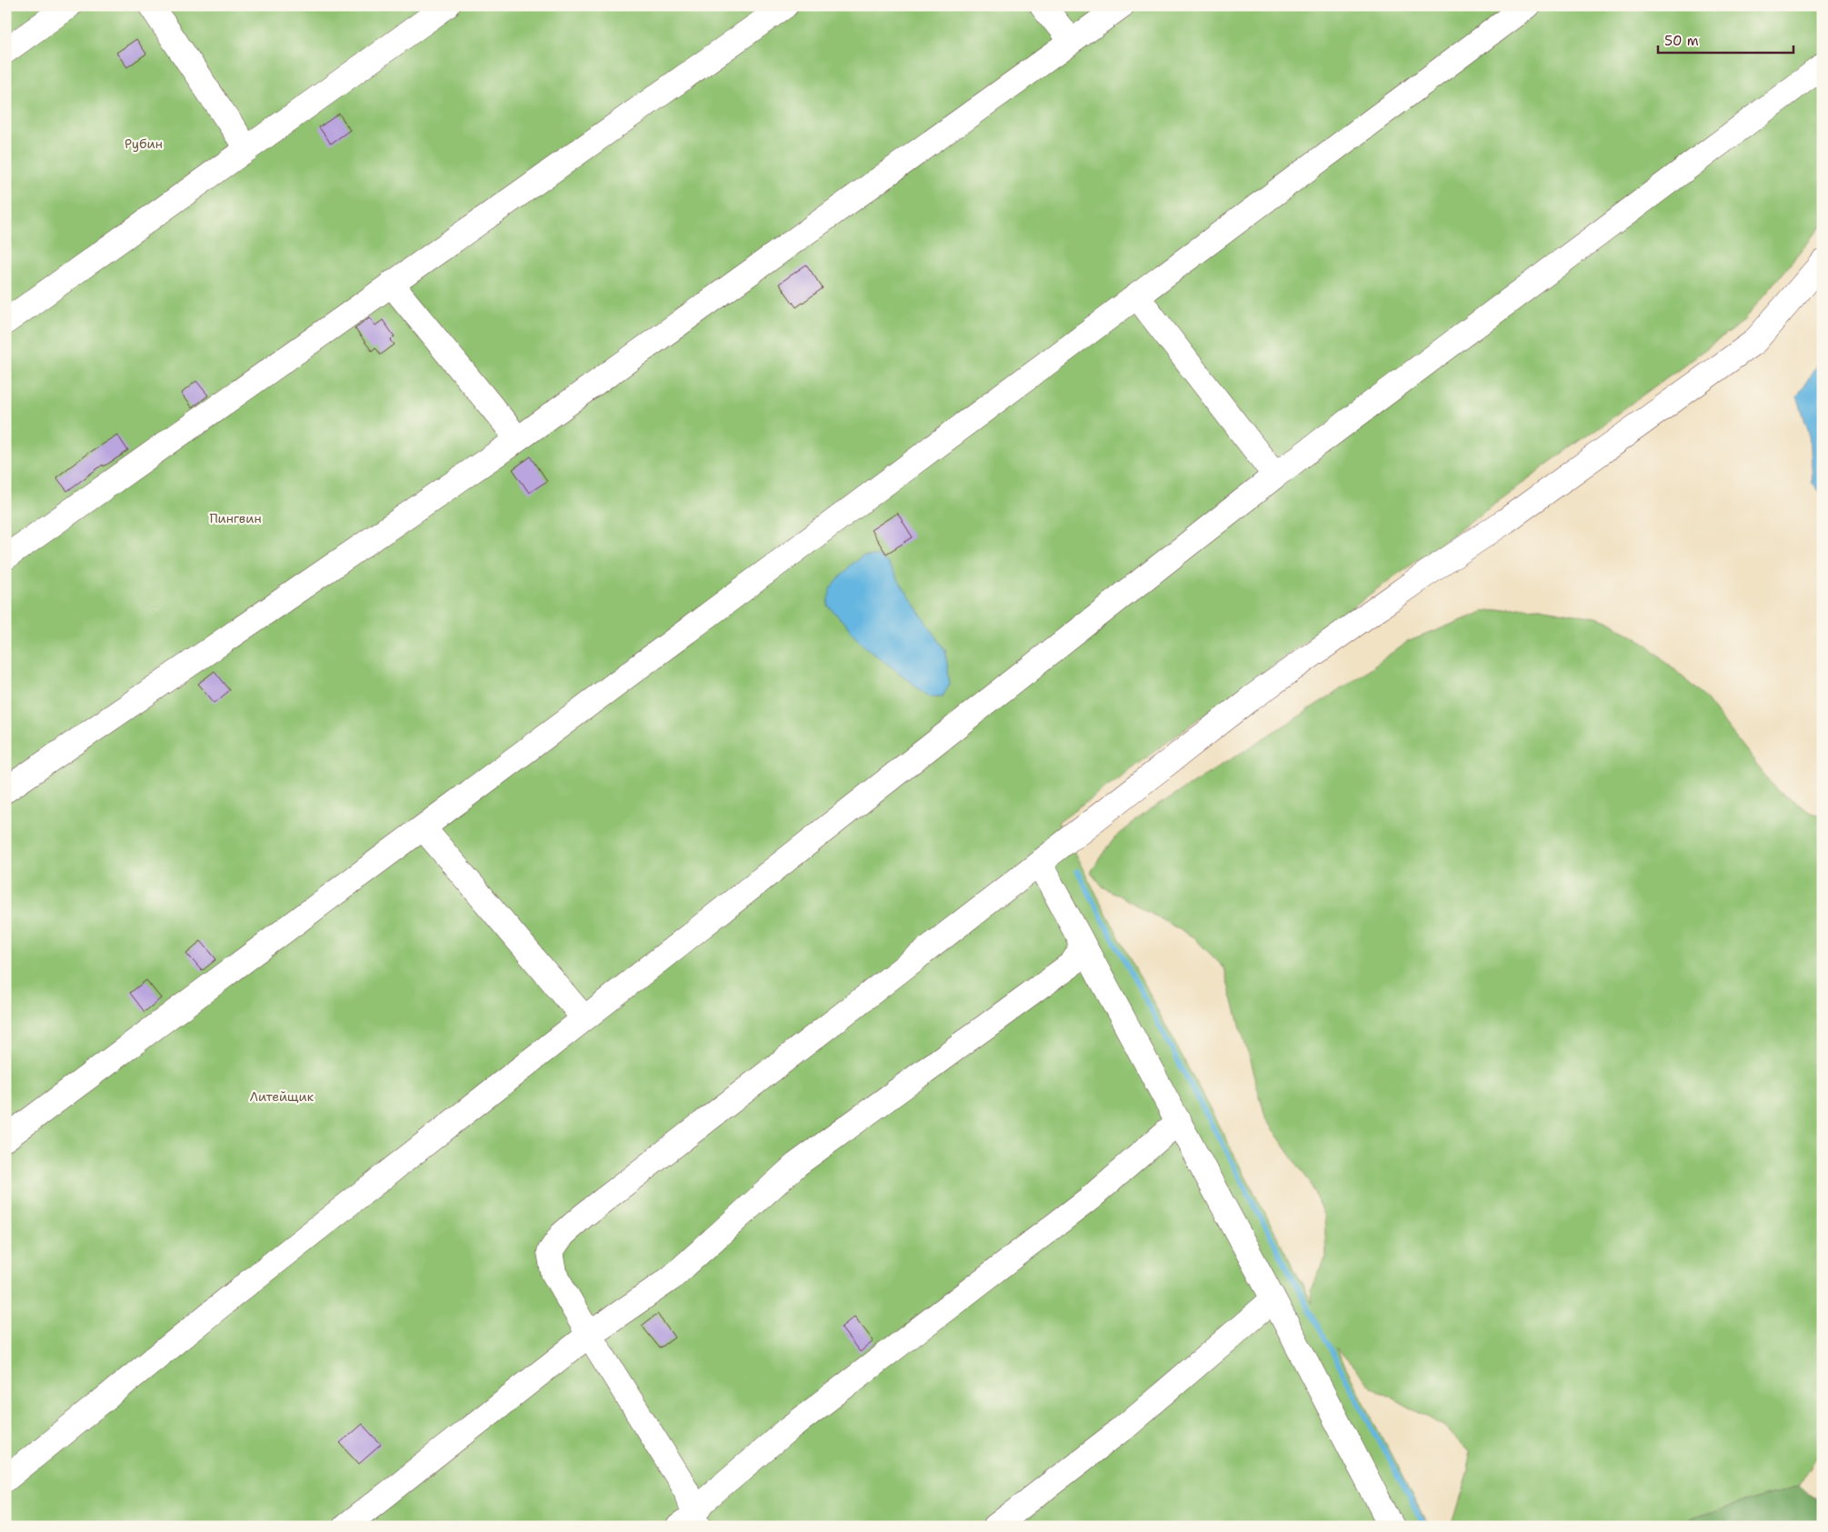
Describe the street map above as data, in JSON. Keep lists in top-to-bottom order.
{
  "parks": ["Рубин", "Пингвин", "Литейщик"],
  "scale_bar": "50 m"
}
